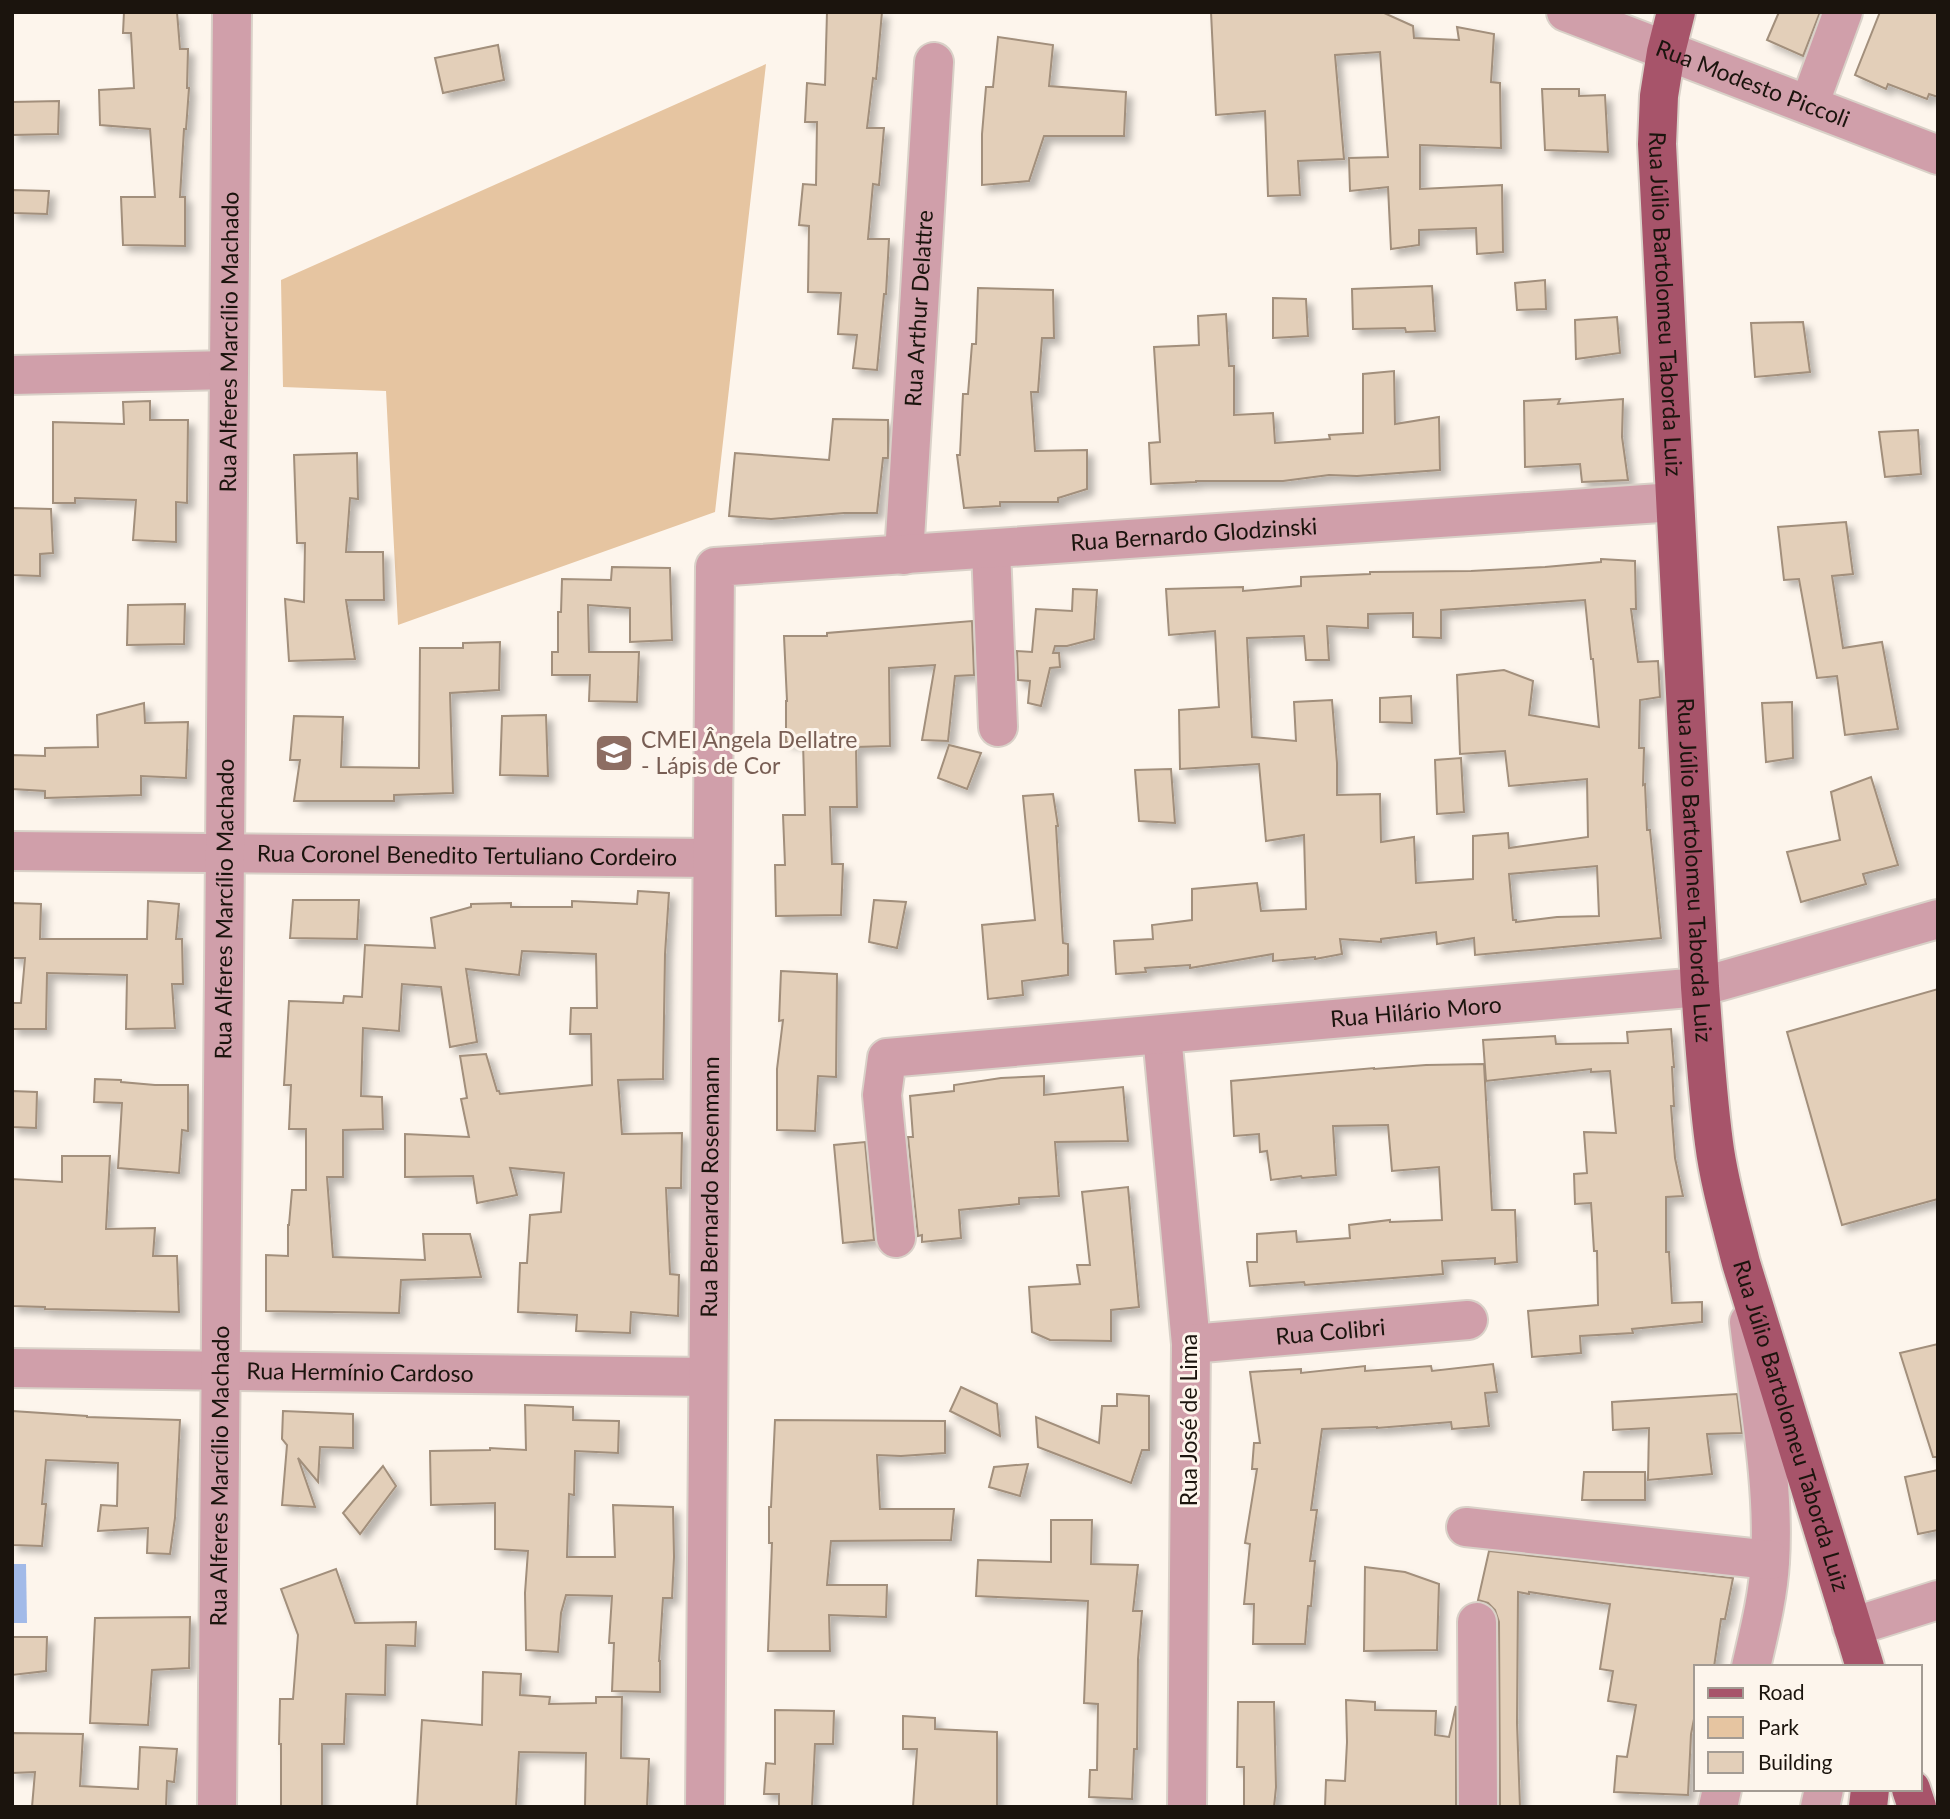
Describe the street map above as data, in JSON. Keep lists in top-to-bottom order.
{
  "streets": {
    "main road": ["Rua Júlio Bartolomeu Taborda Luiz"],
    "street": [
      "Rua Modesto Piccoli",
      "Rua Arthur Delattre",
      "Rua Alferes Marcílio Machado",
      "Rua Bernardo Glodzinski",
      "Rua Coronel Benedito Tertuliano Cordeiro",
      "Rua Hilário Moro",
      "Rua Bernardo Rosenmann",
      "Rua Colibri",
      "Rua Hermínio Cardoso",
      "Rua José de Lima"
    ]
  },
  "crossings": [
    ["Rua Modesto Piccoli", "Rua Júlio Bartolomeu Taborda Luiz"],
    ["Rua Júlio Bartolomeu Taborda Luiz", "Rua Bernardo Glodzinski"],
    ["Rua Júlio Bartolomeu Taborda Luiz", "Rua Hilário Moro"],
    ["Rua Arthur Delattre", "Rua Bernardo Glodzinski"],
    ["Rua Alferes Marcílio Machado", "Rua Coronel Benedito Tertuliano Cordeiro"],
    ["Rua Alferes Marcílio Machado", "Rua Hermínio Cardoso"],
    ["Rua Bernardo Glodzinski", "Rua Bernardo Rosenmann"],
    ["Rua Coronel Benedito Tertuliano Cordeiro", "Rua Bernardo Rosenmann"],
    ["Rua Hilário Moro", "Rua José de Lima"],
    ["Rua Bernardo Rosenmann", "Rua Hermínio Cardoso"],
    ["Rua Colibri", "Rua José de Lima"]
  ],
  "places": {
    "school or university": ["CMEI Ângela Dellatre - Lápis de Cor"]
  },
  "legend": ["Road", "Park", "Building"]
}
